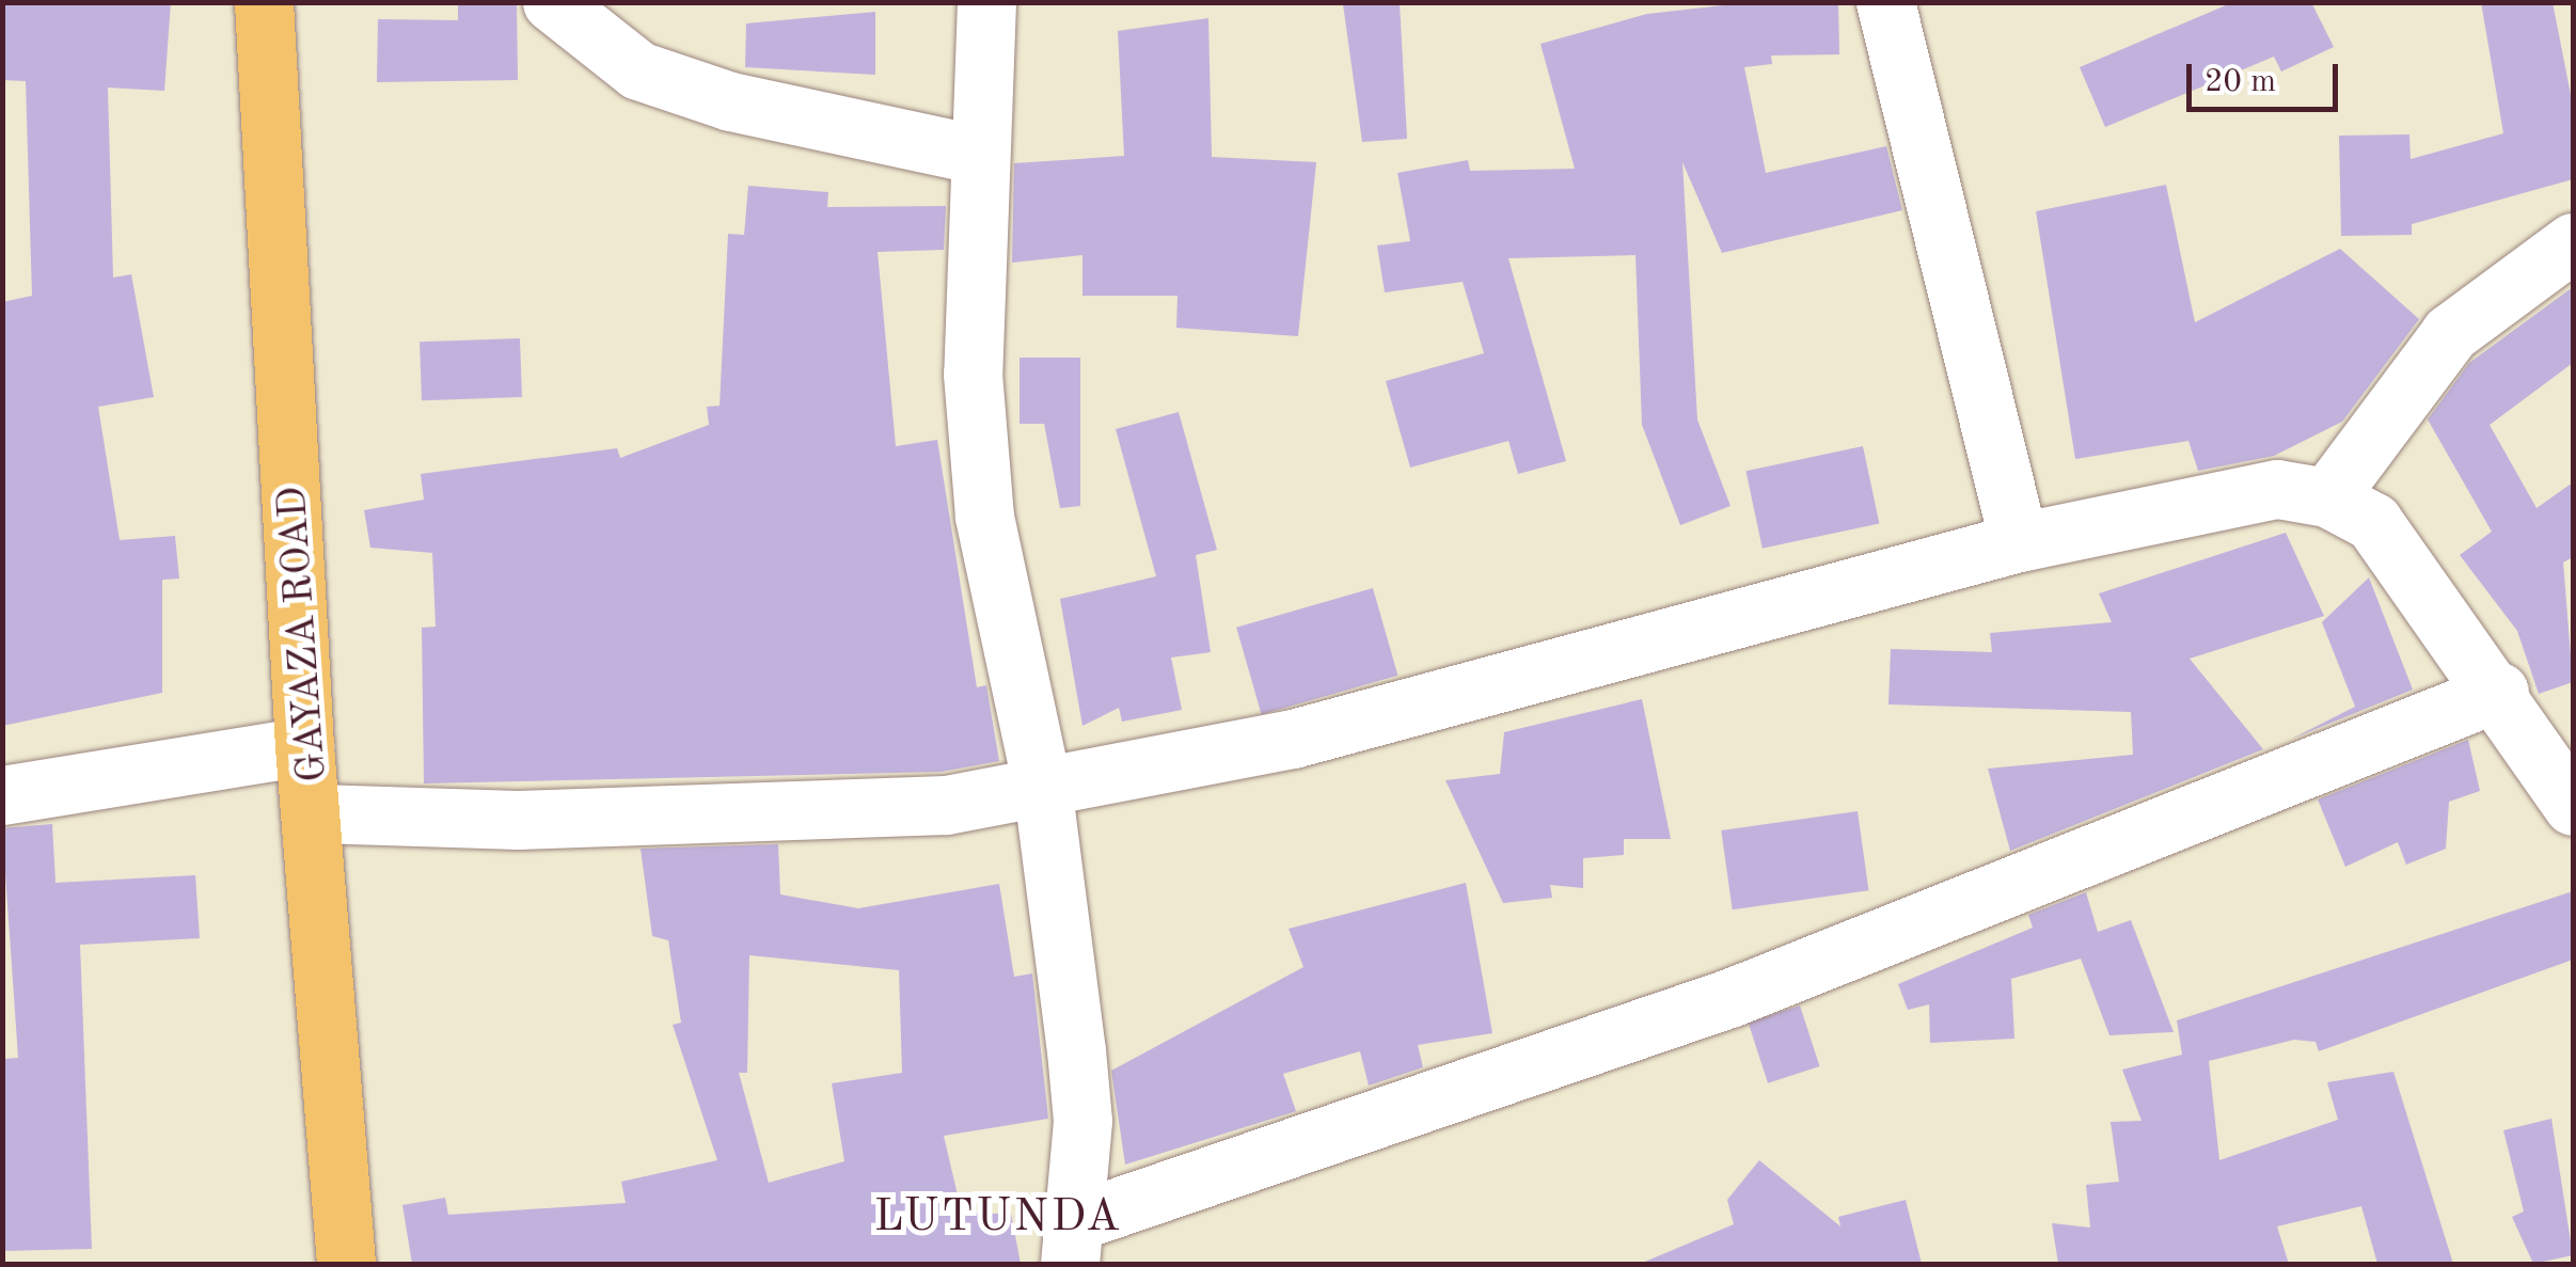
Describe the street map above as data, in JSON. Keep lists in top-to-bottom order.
{
  "streets": {
    "main road": ["GAYAZA ROAD"]
  },
  "districts": ["LUTUNDA"],
  "scale_bar": "20 m"
}
